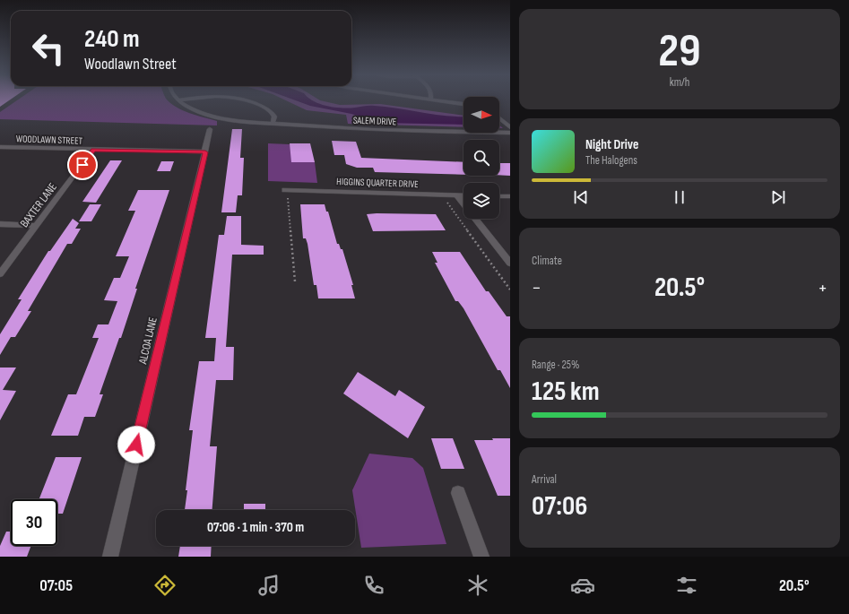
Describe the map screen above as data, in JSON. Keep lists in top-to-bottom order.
{
  "streets": {
    "street": [
      "SALEM DRIVE",
      "WOODLAWN STREET",
      "HIGGINS QUARTER DRIVE",
      "BAXTER LANE",
      "ALCOA LANE"
    ]
  },
  "crossings": [
    ["WOODLAWN STREET", "BAXTER LANE"],
    ["WOODLAWN STREET", "ALCOA LANE"]
  ],
  "north": "right",
  "page": {
    "tile": [
      ["29", "km/h"],
      "Climate",
      ["Range · 25%", "125 km"],
      ["Arrival", "07:06"]
    ],
    "turn": ["240 m", "Woodlawn Street"],
    "song": ["Night Drive", "The Halogens"],
    "heat": ["−", "20.5°", "+"],
    "limit": "30",
    "trip": "07:06 · 1 min · 370 m",
    "tabs": ["07:05", "20.5°"]
  }
}
